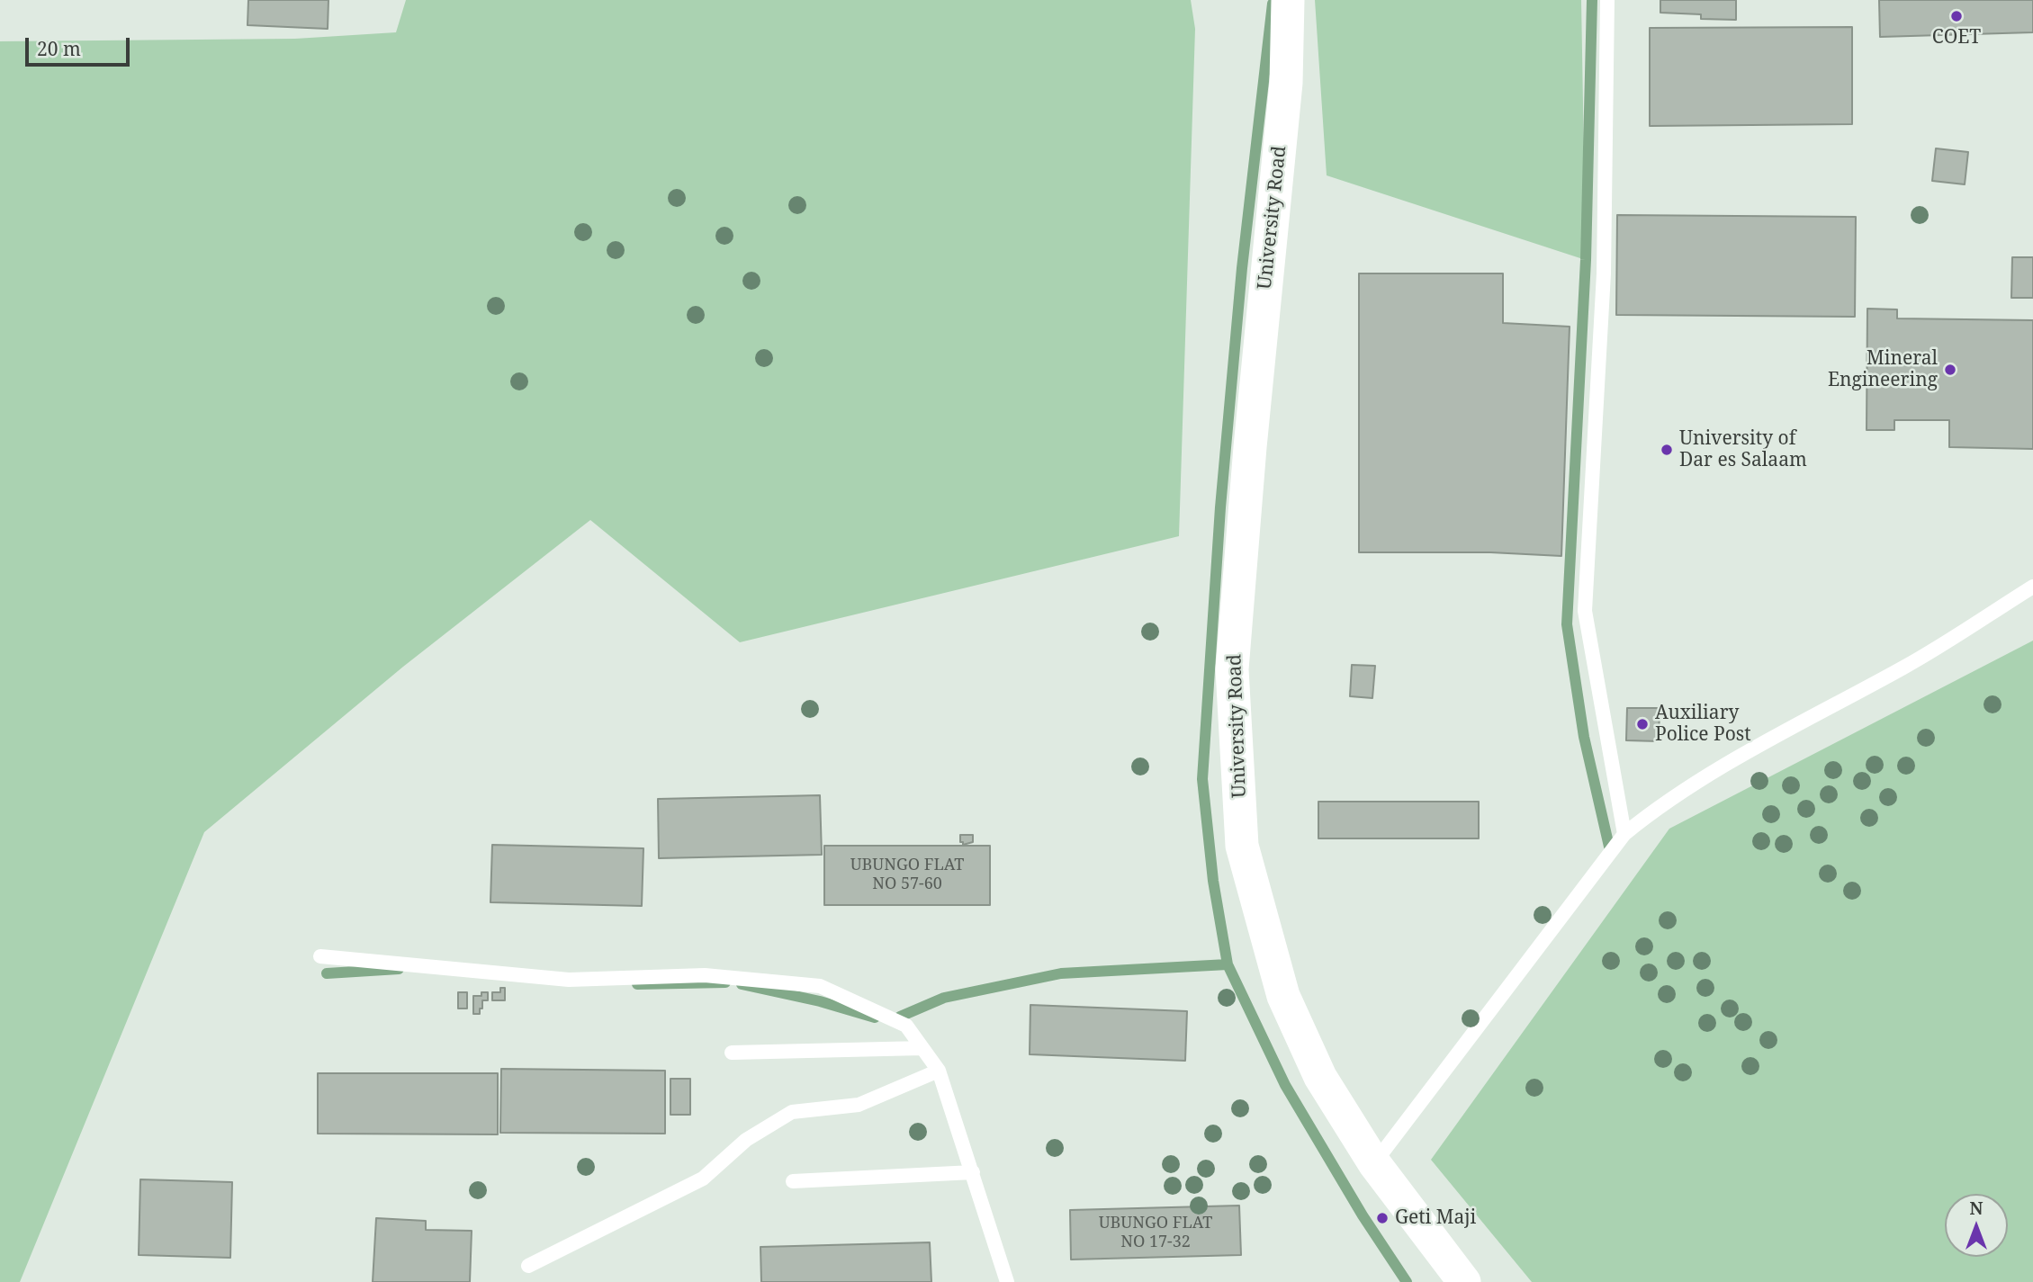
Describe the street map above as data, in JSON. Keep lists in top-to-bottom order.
{
  "streets": {
    "street": ["University Road"]
  },
  "places": [
    "COET",
    "Mineral Engineering",
    "University of Dar es Salaam",
    "Auxiliary Police Post",
    "Geti Maji"
  ],
  "house_numbers": ["UBUNGO FLAT NO 57-60", "UBUNGO FLAT NO 17-32"],
  "scale_bar": "20 m",
  "north": "top"
}
